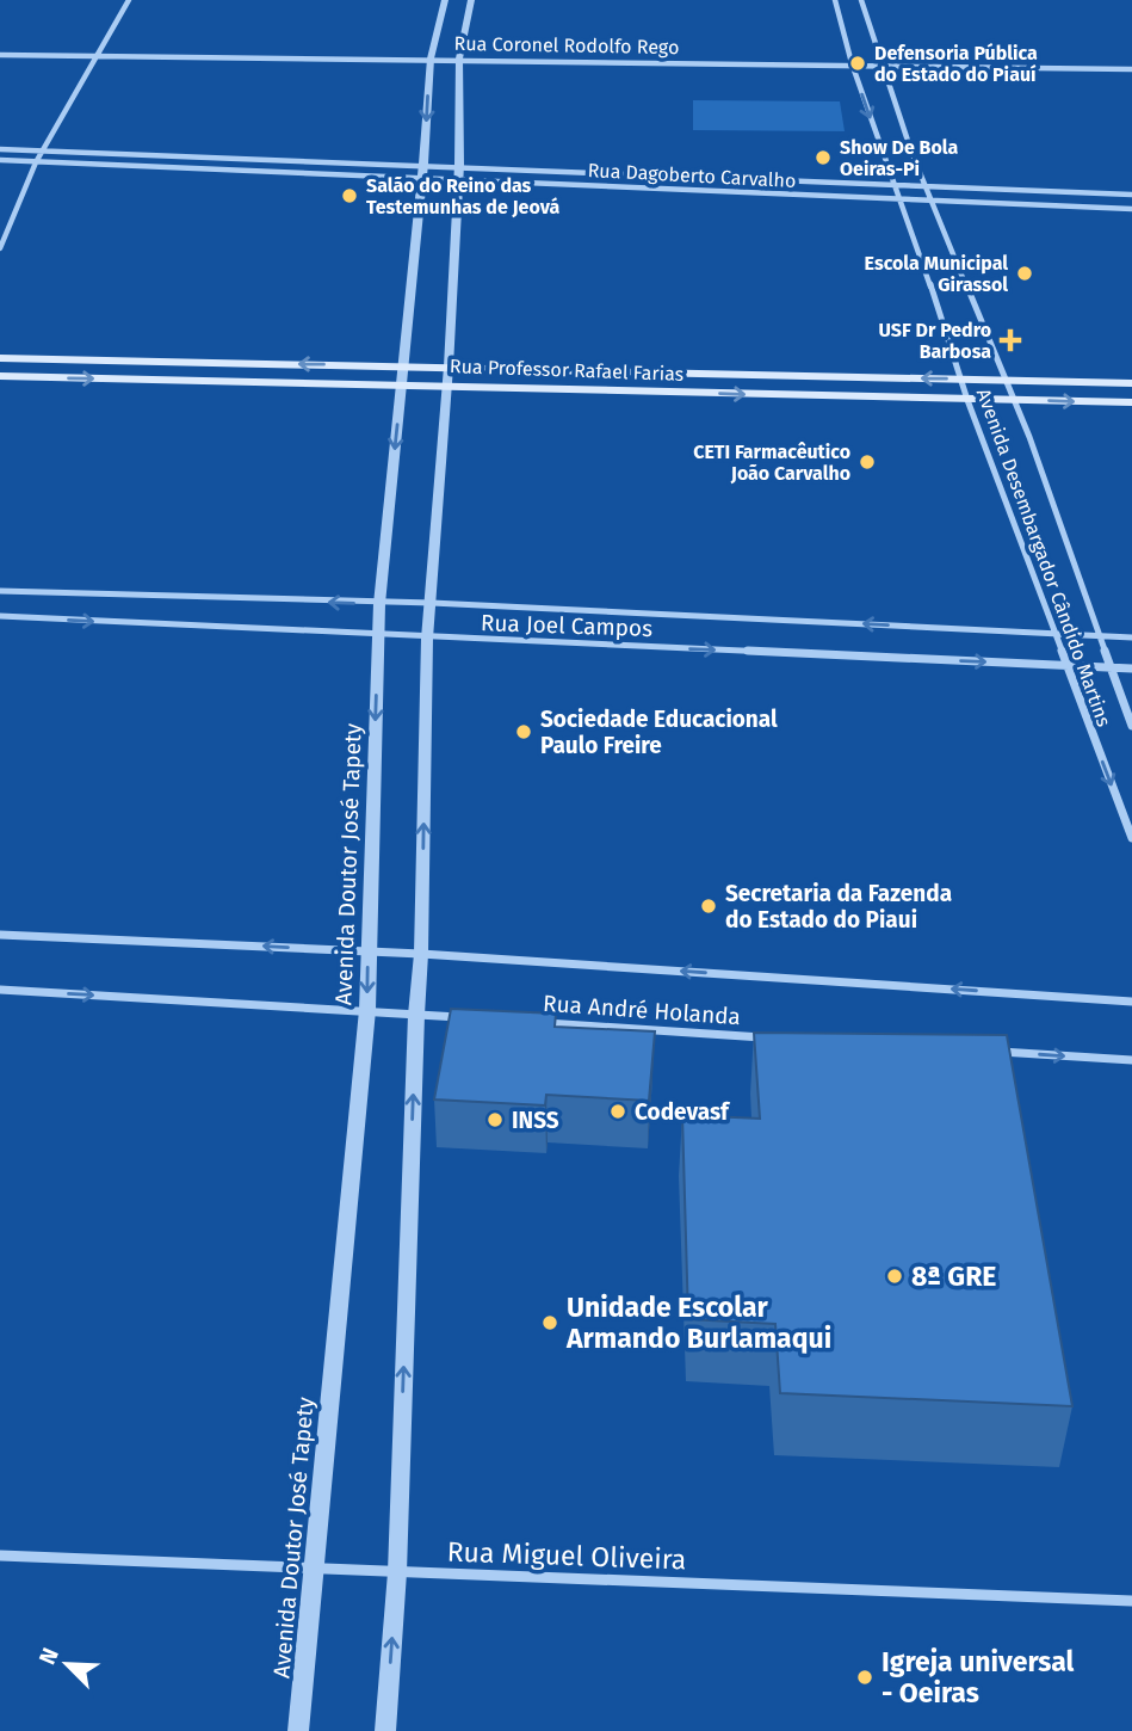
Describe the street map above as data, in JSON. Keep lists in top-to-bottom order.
{
  "streets": {
    "main road": ["Rua Professor Rafael Farias"],
    "street": [
      "Rua Coronel Rodolfo Rego",
      "Rua Dagoberto Carvalho",
      "Avenida Desembargador Cândido Martins",
      "Rua Joel Campos",
      "Avenida Doutor José Tapety",
      "Rua André Holanda",
      "Rua Miguel Oliveira"
    ]
  },
  "crossings": [
    ["Rua Coronel Rodolfo Rego", "Avenida Desembargador Cândido Martins"],
    ["Rua Coronel Rodolfo Rego", "Avenida Doutor José Tapety"],
    ["Rua Dagoberto Carvalho", "Avenida Desembargador Cândido Martins"],
    ["Rua Dagoberto Carvalho", "Avenida Doutor José Tapety"],
    ["Rua Professor Rafael Farias", "Avenida Desembargador Cândido Martins"],
    ["Rua Professor Rafael Farias", "Avenida Doutor José Tapety"],
    ["Avenida Desembargador Cândido Martins", "Rua Joel Campos"],
    ["Rua Joel Campos", "Avenida Doutor José Tapety"],
    ["Avenida Doutor José Tapety", "Rua André Holanda"],
    ["Avenida Doutor José Tapety", "Rua Miguel Oliveira"]
  ],
  "places": {
    "other": [
      "Defensoria Pública do Estado do Piauí",
      "Show De Bola Oeiras-Pi",
      "Salão do Reino das Testemunhas de Jeová",
      "Escola Municipal Girassol",
      "CETI Farmacêutico João Carvalho",
      "Sociedade Educacional Paulo Freire",
      "Secretaria da Fazenda do Estado do Piaui",
      "Codevasf",
      "INSS",
      "8ª GRE",
      "Unidade Escolar Armando Burlamaqui",
      "Igreja universal - Oeiras"
    ],
    "health": ["USF Dr Pedro Barbosa"]
  },
  "north": "top left"
}
